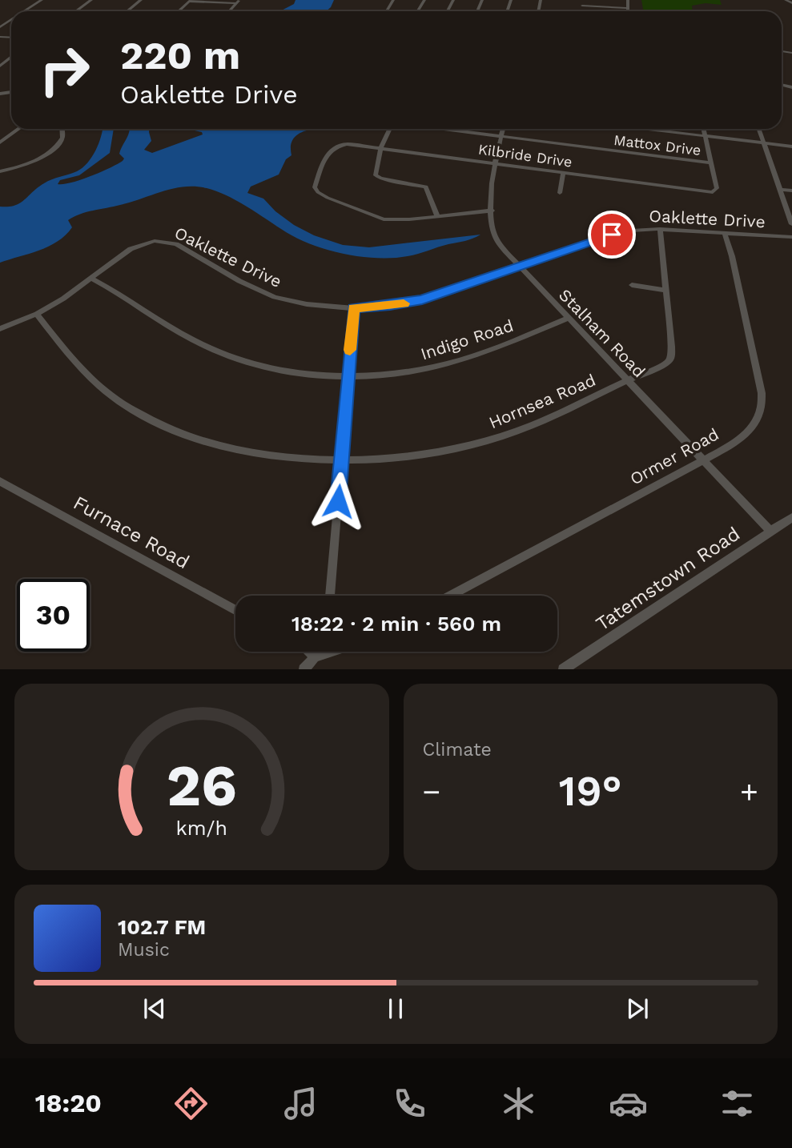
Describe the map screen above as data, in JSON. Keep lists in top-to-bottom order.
{
  "streets": {
    "street": [
      "Mattox Drive",
      "Kilbride Drive",
      "Oaklette Drive",
      "Stalham Road",
      "Indigo Road",
      "Hornsea Road",
      "Ormer Road",
      "Furnace Road",
      "Tatemstown Road"
    ]
  },
  "crossings": [
    ["Mattox Drive", "Kilbride Drive"],
    ["Mattox Drive", "Stalham Road"],
    ["Kilbride Drive", "Stalham Road"],
    ["Oaklette Drive", "Stalham Road"],
    ["Oaklette Drive", "Indigo Road"],
    ["Oaklette Drive", "Hornsea Road"],
    ["Oaklette Drive", "Ormer Road"],
    ["Stalham Road", "Indigo Road"],
    ["Stalham Road", "Hornsea Road"],
    ["Stalham Road", "Ormer Road"],
    ["Stalham Road", "Tatemstown Road"]
  ],
  "page": {
    "turn": ["220 m", "Oaklette Drive"],
    "limit": "30",
    "trip": "18:22 · 2 min · 560 m",
    "tile": "Climate",
    "heat": ["−", "19°", "+"],
    "song": ["102.7 FM", "Music"],
    "tabs": "18:20",
    "gauge": ["26", "km/h"]
  }
}
